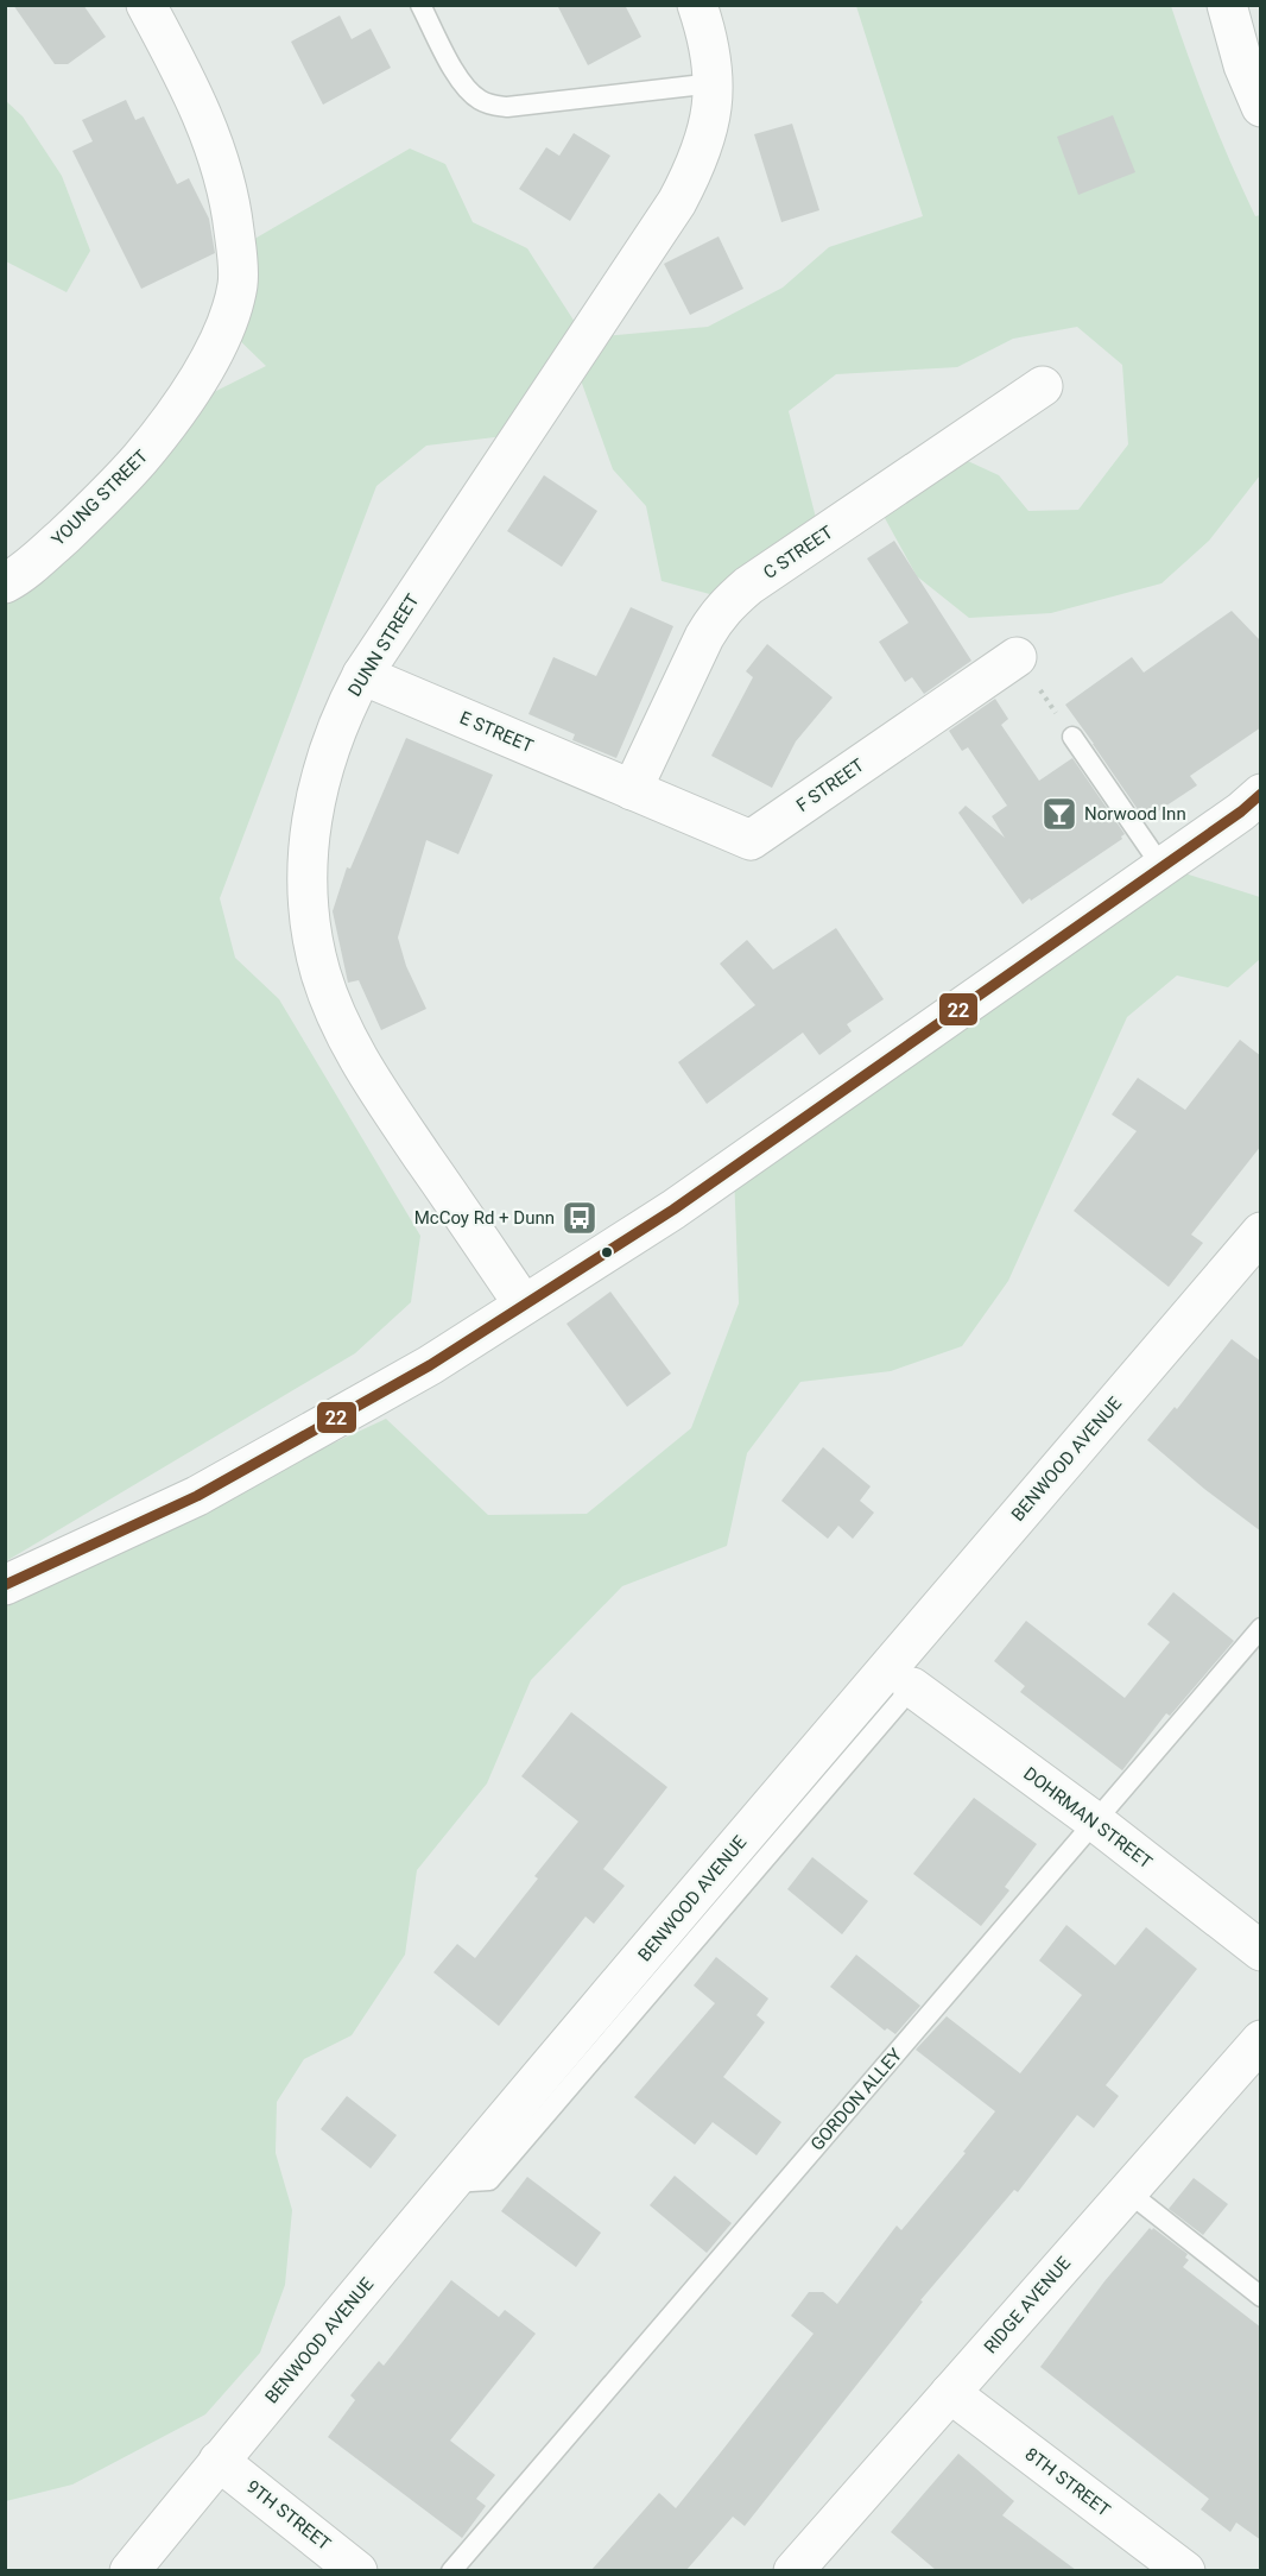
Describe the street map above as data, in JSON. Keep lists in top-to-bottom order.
{
  "streets": {
    "street": [
      "YOUNG STREET",
      "C STREET",
      "DUNN STREET",
      "E STREET",
      "F STREET",
      "BENWOOD AVENUE",
      "DOHRMAN STREET",
      "RIDGE AVENUE",
      "8TH STREET",
      "9TH STREET"
    ],
    "lane": ["GORDON ALLEY"]
  },
  "crossings": [
    ["C STREET", "E STREET"],
    ["C STREET", "F STREET"],
    ["DUNN STREET", "E STREET"],
    ["E STREET", "F STREET"],
    ["BENWOOD AVENUE", "9TH STREET"],
    ["DOHRMAN STREET", "GORDON ALLEY"],
    ["RIDGE AVENUE", "8TH STREET"]
  ],
  "places": {
    "bar": ["Norwood Inn"],
    "bus stop": ["McCoy Rd + Dunn"]
  },
  "lines": ["transit line 22"]
}
